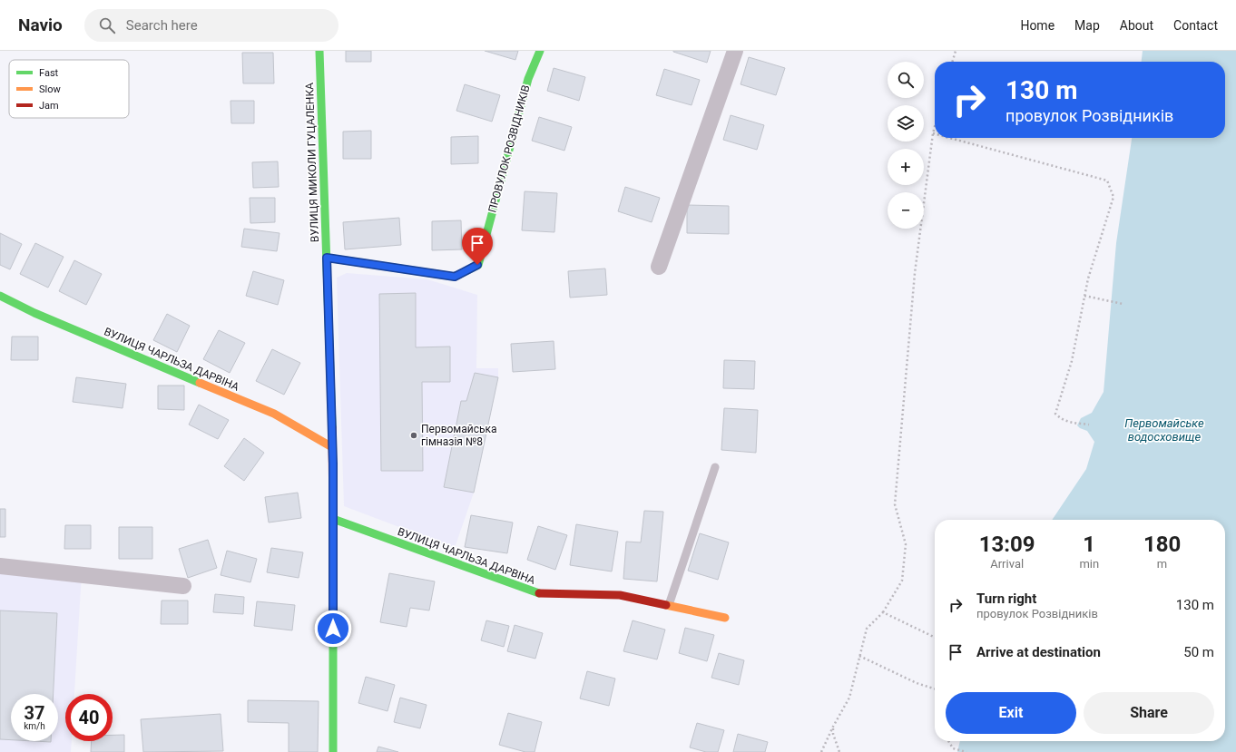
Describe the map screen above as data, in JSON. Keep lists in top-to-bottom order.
{
  "streets": {
    "street": ["ПРОВУЛОК РОЗВІДНИКІВ", "ВУЛИЦЯ МИКОЛИ ГУЦАЛЕНКА", "ВУЛИЦЯ ЧАРЛЬЗА ДАРВІНА"]
  },
  "crossings": [
    ["ПРОВУЛОК РОЗВІДНИКІВ", "ВУЛИЦЯ МИКОЛИ ГУЦАЛЕНКА"],
    ["ВУЛИЦЯ МИКОЛИ ГУЦАЛЕНКА", "ВУЛИЦЯ ЧАРЛЬЗА ДАРВІНА"]
  ],
  "water": ["Первомайське водосховище"],
  "places": ["Первомайська гімназія №8"],
  "legend": ["Fast", "Slow", "Jam"],
  "page": {
    "header": "Navio",
    "search": "Search here",
    "nav": [
      "Home",
      "Map",
      "About",
      "Contact"
    ],
    "map_buttons": ["+", "−"],
    "turn": ["130 m", "провулок Розвідників"],
    "eta": [
      "13:09",
      "Arrival",
      "1",
      "min",
      "180",
      "m"
    ],
    "list": [
      {
        "name": "Turn right",
        "note": "провулок Розвідників",
        "value": "130 m"
      },
      {
        "name": "Arrive at destination",
        "value": "50 m"
      }
    ],
    "buttons": ["Exit", "Share"],
    "speed": "37 km/h",
    "limit": "40"
  }
}
